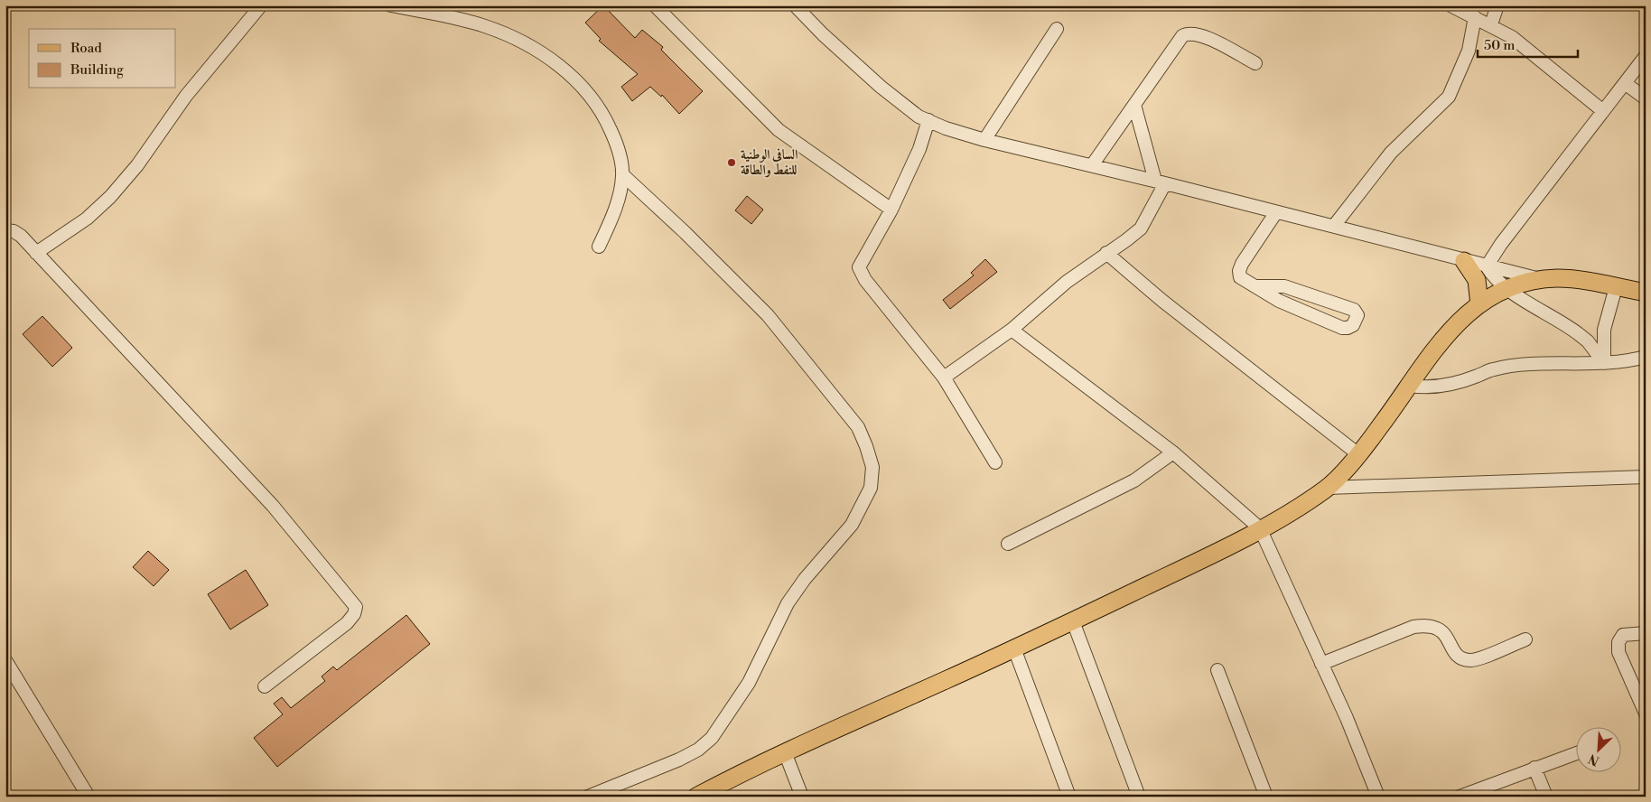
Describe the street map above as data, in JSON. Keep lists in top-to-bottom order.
{
  "places": ["السافي الوطنية للنفط والطاقة"],
  "legend": ["Road", "Building"],
  "scale_bar": "50 m",
  "north": "bottom left"
}
